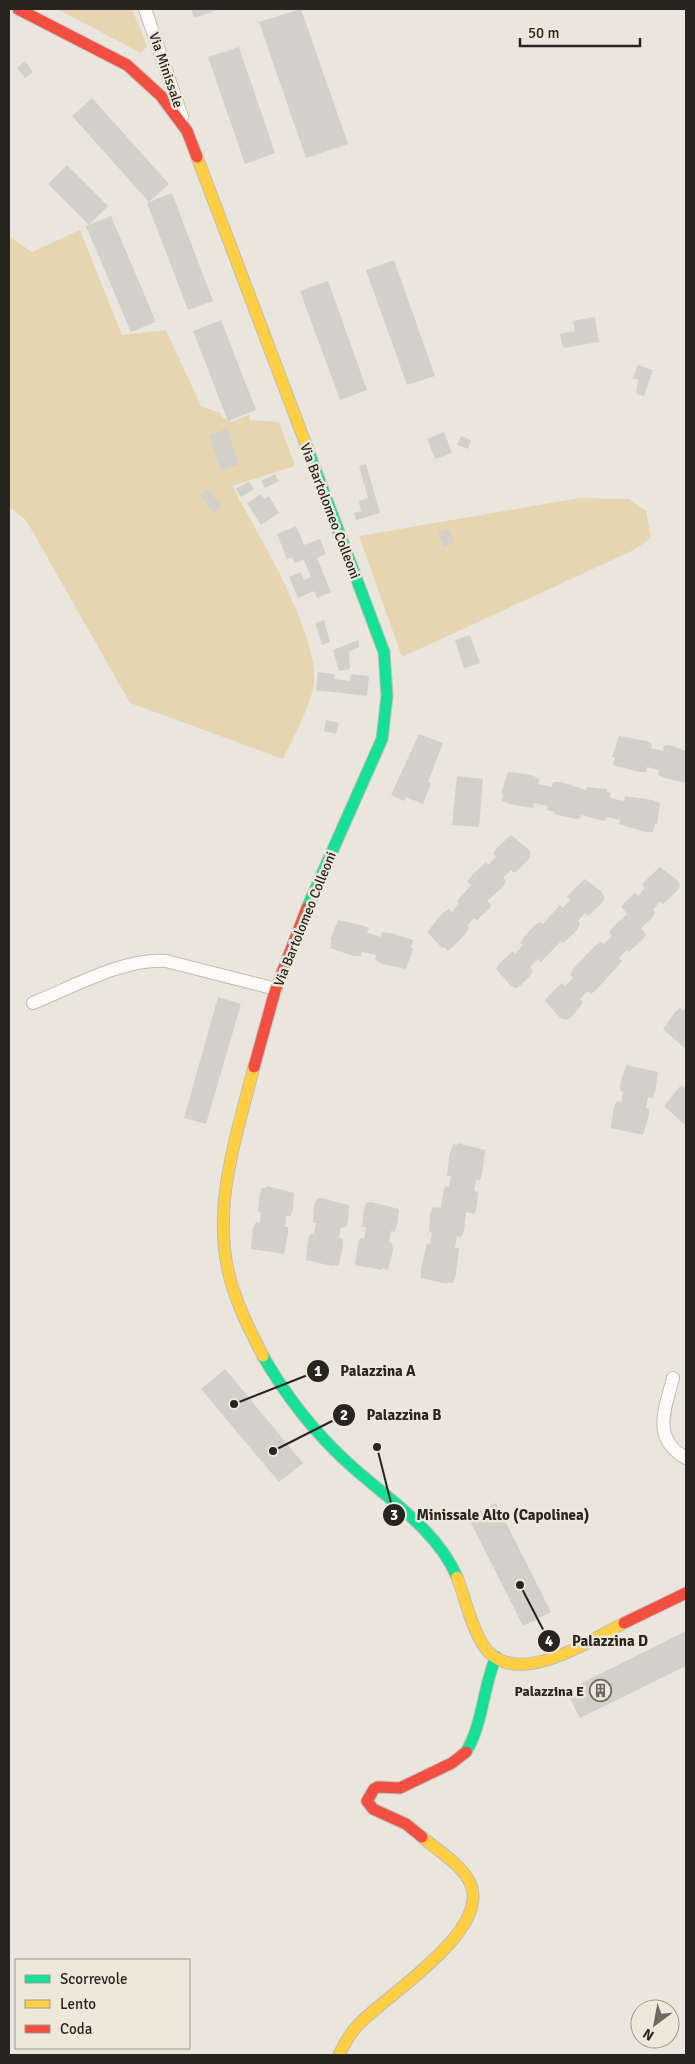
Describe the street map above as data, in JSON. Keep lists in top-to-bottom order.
{
  "streets": {
    "street": ["Via Minissale", "Via Bartolomeo Colleoni"]
  },
  "crossings": [
    ["Via Minissale", "Via Bartolomeo Colleoni"]
  ],
  "places": {
    "other": [
      "Palazzina A",
      "Minissale Alto (Capolinea)",
      "Palazzina B",
      "Palazzina D"
    ],
    "building": ["Palazzina E"]
  },
  "legend": ["Scorrevole", "Lento", "Coda"],
  "scale_bar": "50 m",
  "north": "bottom left"
}
